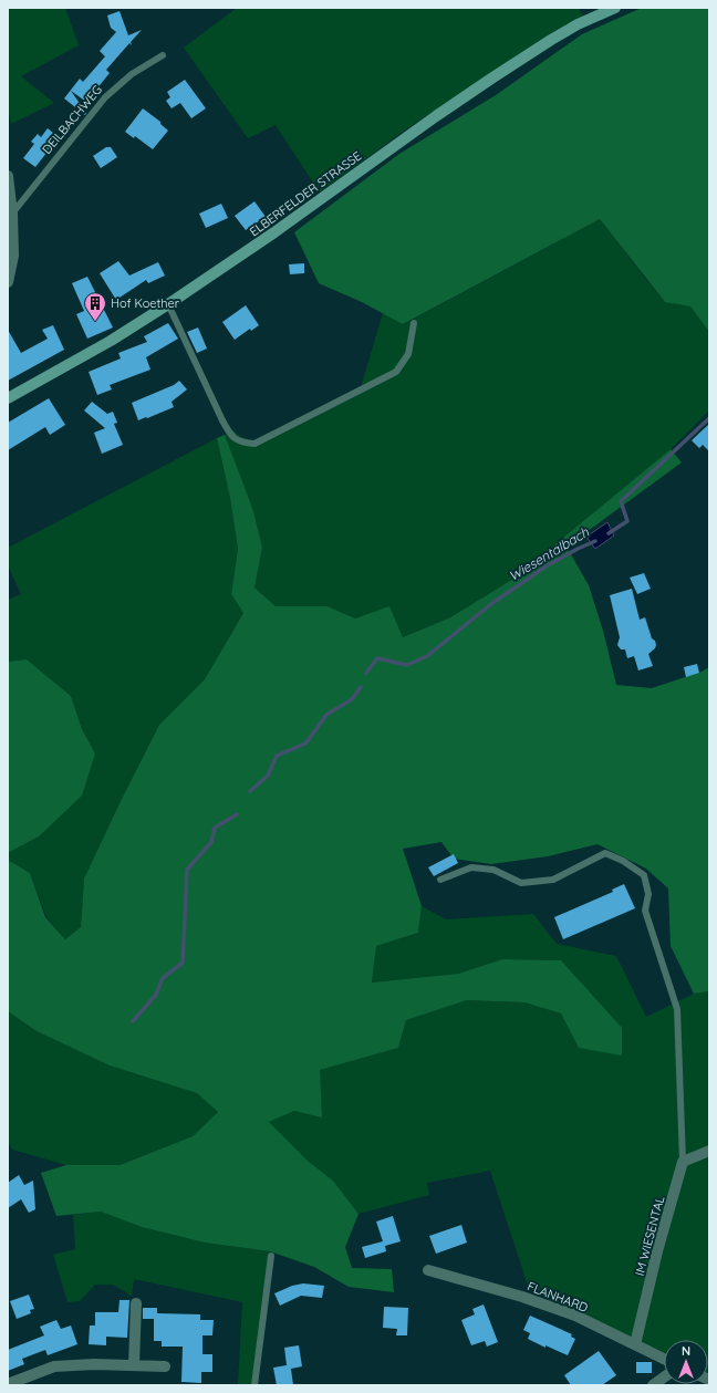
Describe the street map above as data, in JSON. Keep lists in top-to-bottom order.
{
  "streets": {
    "main road": ["ELBERFELDER STRASSE"],
    "street": ["IM WIESENTAL", "FLANHARD"],
    "lane": ["DEILBACHWEG"]
  },
  "crossings": [
    ["IM WIESENTAL", "FLANHARD"]
  ],
  "water": ["Wiesentalbach"],
  "places": {
    "building": ["Hof Koether"]
  },
  "north": "top"
}
